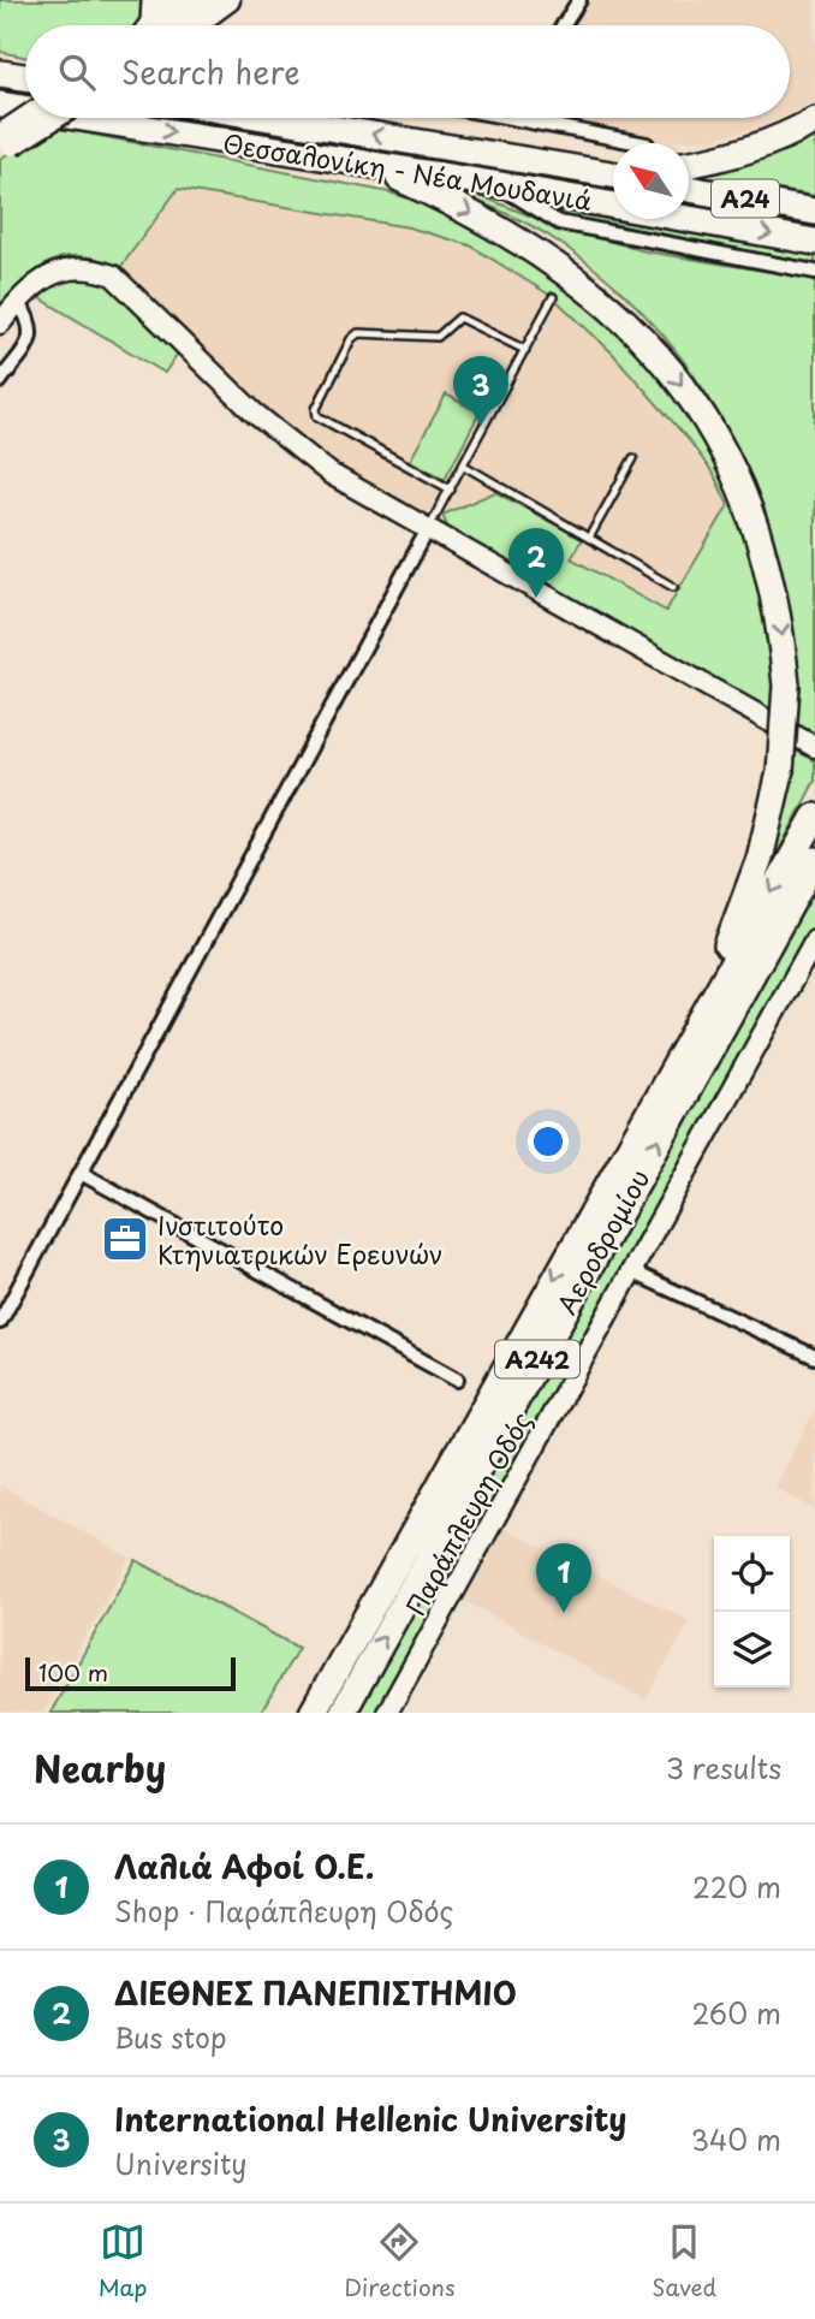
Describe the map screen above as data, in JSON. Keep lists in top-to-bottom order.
{
  "streets": {
    "highway": [
      "Θεσσαλονίκη - Νέα Μουδανιά",
      "Α24",
      "Αεροδρομίου",
      "Α242"
    ],
    "street": ["Παράπλευρη Οδός"]
  },
  "places": {
    "office": ["Ινστιτούτο Κτηνιατρικών Ερευνών"]
  },
  "scale_bar": "100 m",
  "north": "top left",
  "page": {
    "search": "Search here",
    "pins": ["3", "2", "1"],
    "scale": "100 m",
    "heading": ["Nearby", "3 results"],
    "list": [
      {
        "mark": "1",
        "name": "Λαλιά Αφοί Ο.Ε.",
        "note": "Shop · Παράπλευρη Οδός",
        "value": "220 m"
      },
      {
        "mark": "2",
        "name": "ΔΙΕΘΝΕΣ ΠΑΝΕΠΙΣΤΗΜΙΟ",
        "note": "Bus stop",
        "value": "260 m"
      },
      {
        "mark": "3",
        "name": "International Hellenic University",
        "note": "University",
        "value": "340 m"
      }
    ],
    "nav": ["Map", "Directions", "Saved"]
  }
}
